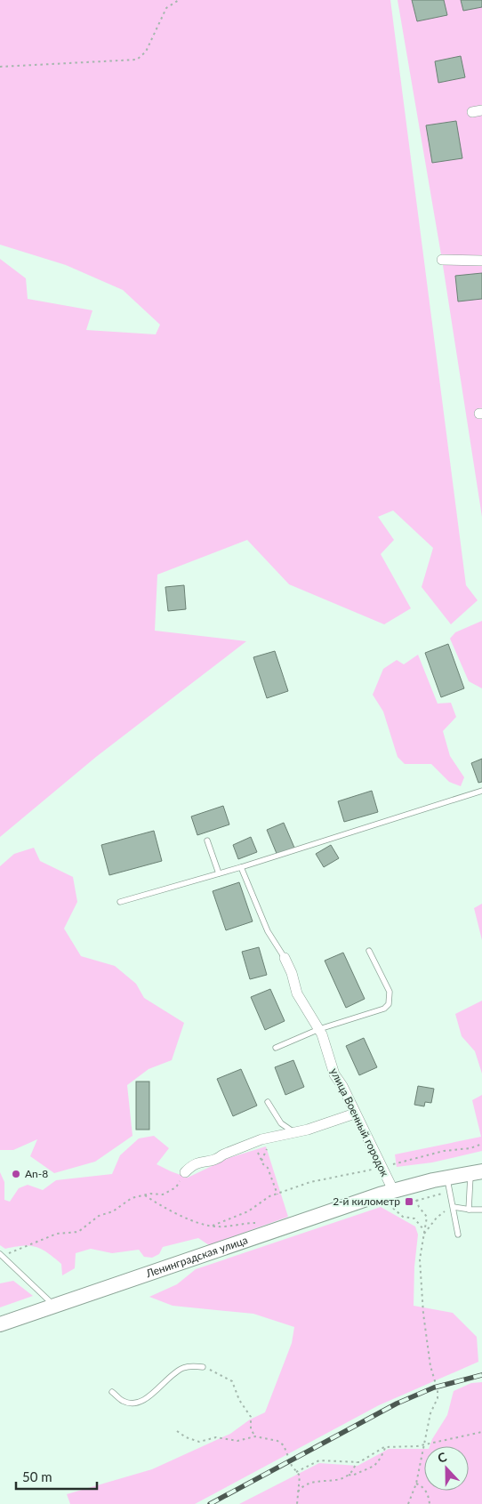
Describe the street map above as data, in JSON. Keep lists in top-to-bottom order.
{
  "streets": {
    "main road": ["Ленинградская улица"],
    "street": ["улица Военный городок"]
  },
  "crossings": [
    ["улица Военный городок", "Ленинградская улица"]
  ],
  "places": {
    "other": ["An-8"],
    "transit": ["2-й километр"]
  },
  "scale_bar": "50 m",
  "north": "top"
}
